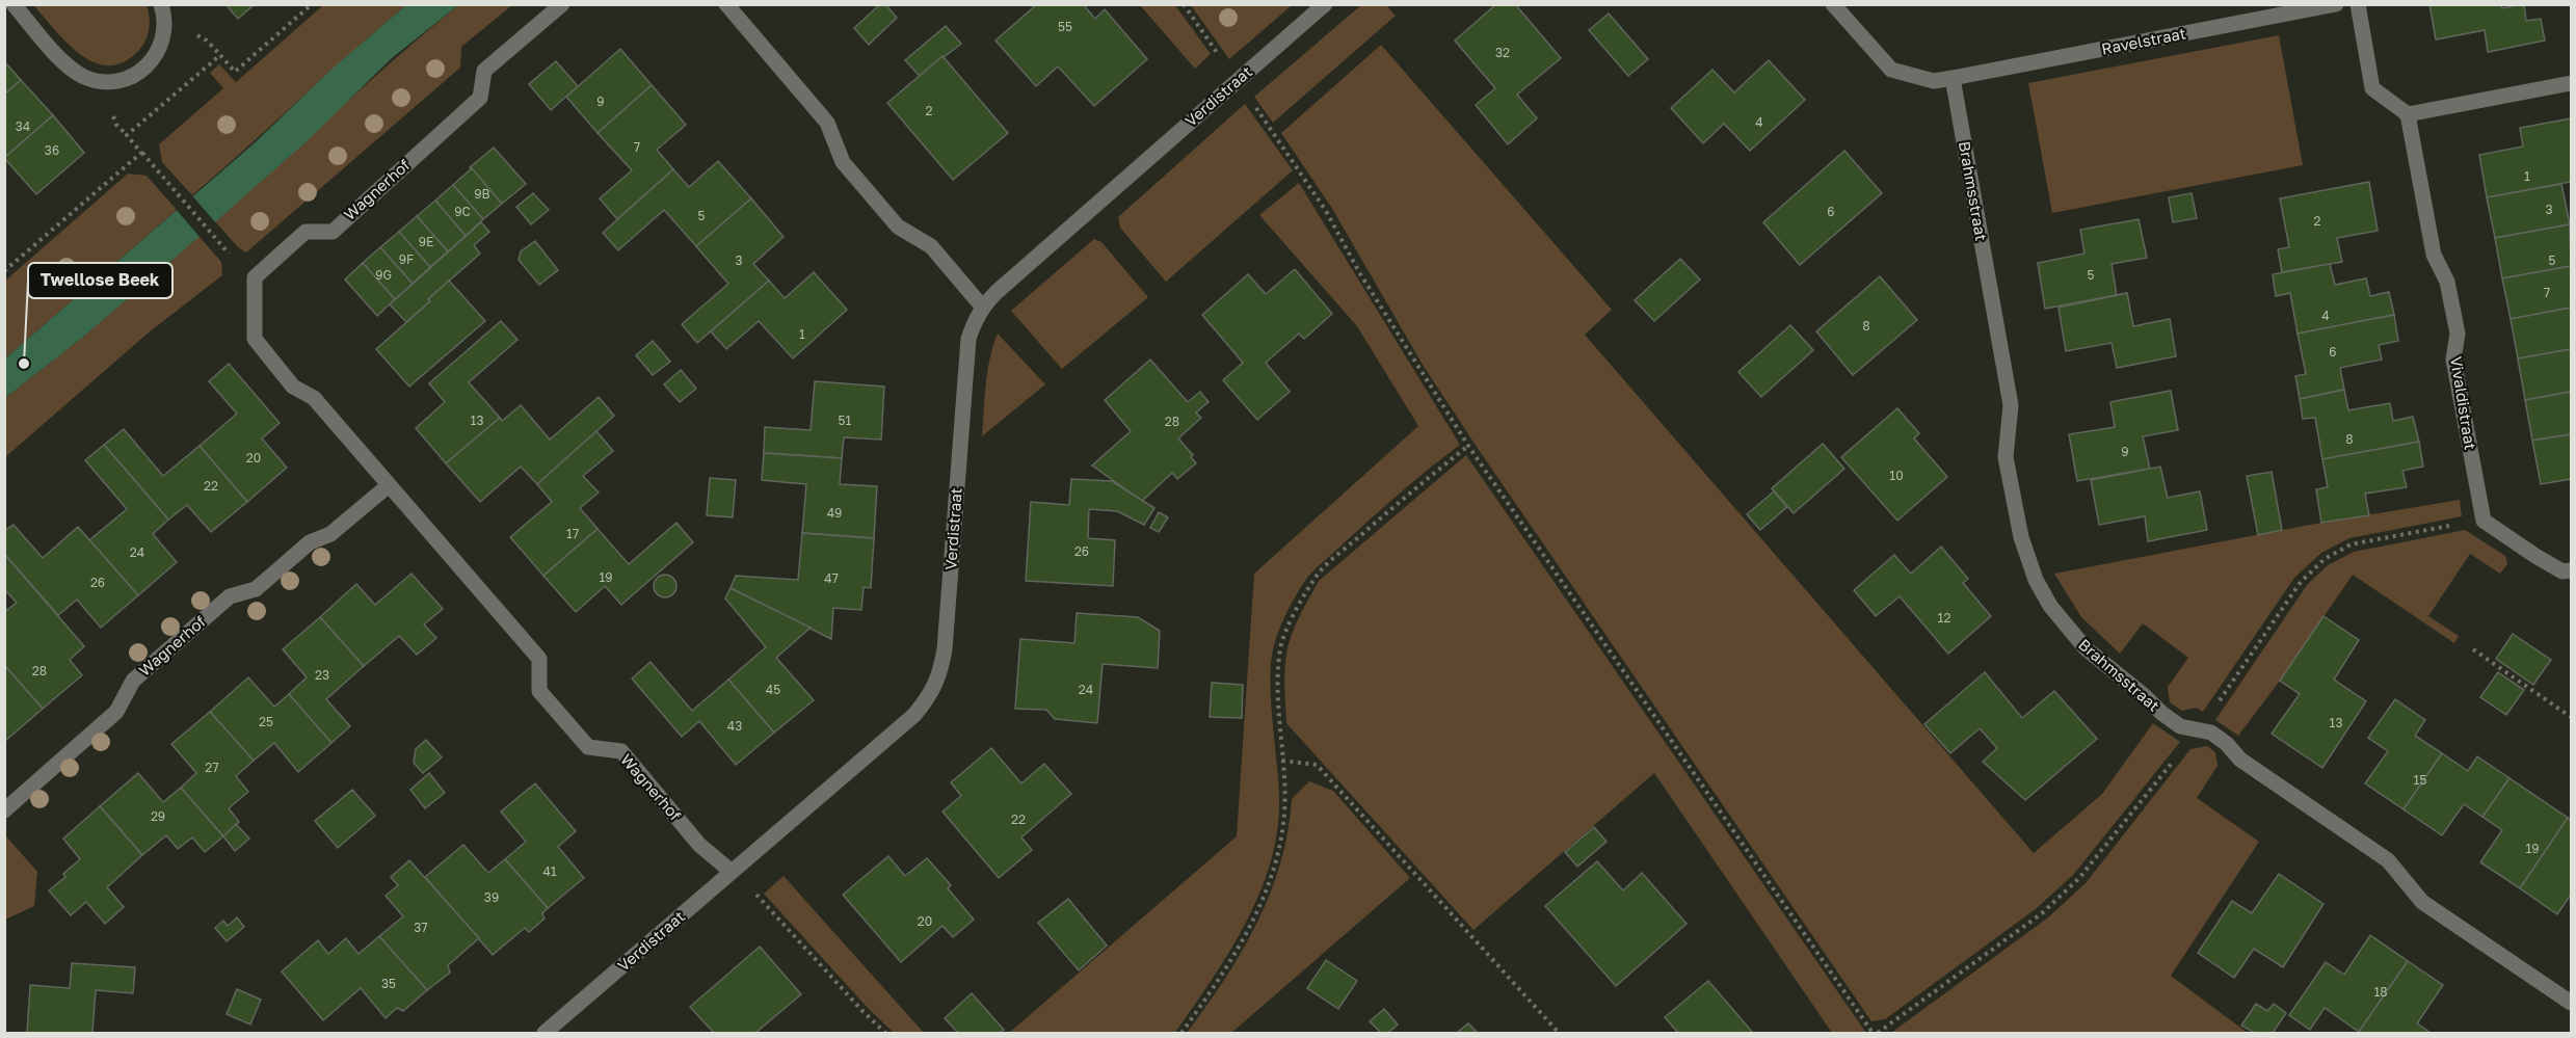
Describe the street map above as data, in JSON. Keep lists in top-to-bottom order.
{
  "streets": {
    "street": [
      "Ravelstraat",
      "Verdistraat",
      "Wagnerhof",
      "Brahmsstraat",
      "Vivaldistraat"
    ]
  },
  "crossings": [
    ["Ravelstraat", "Brahmsstraat"],
    ["Verdistraat", "Wagnerhof"]
  ],
  "places": ["Twellose Beek"],
  "house_numbers": [
    "55",
    "32",
    "9",
    "2",
    "4",
    "34",
    "7",
    "36",
    "1",
    "9B",
    "3",
    "9C",
    "6",
    "5",
    "2",
    "9E",
    "9F",
    "3",
    "5",
    "9G",
    "5",
    "7",
    "4",
    "8",
    "1",
    "6",
    "13",
    "51",
    "28",
    "8",
    "9",
    "20",
    "10",
    "22",
    "49",
    "17",
    "26",
    "24",
    "19",
    "47",
    "26",
    "12",
    "28",
    "23",
    "45",
    "24",
    "25",
    "13",
    "43",
    "27",
    "15",
    "29",
    "22",
    "19",
    "41",
    "39",
    "20",
    "37",
    "35",
    "18"
  ]
}
